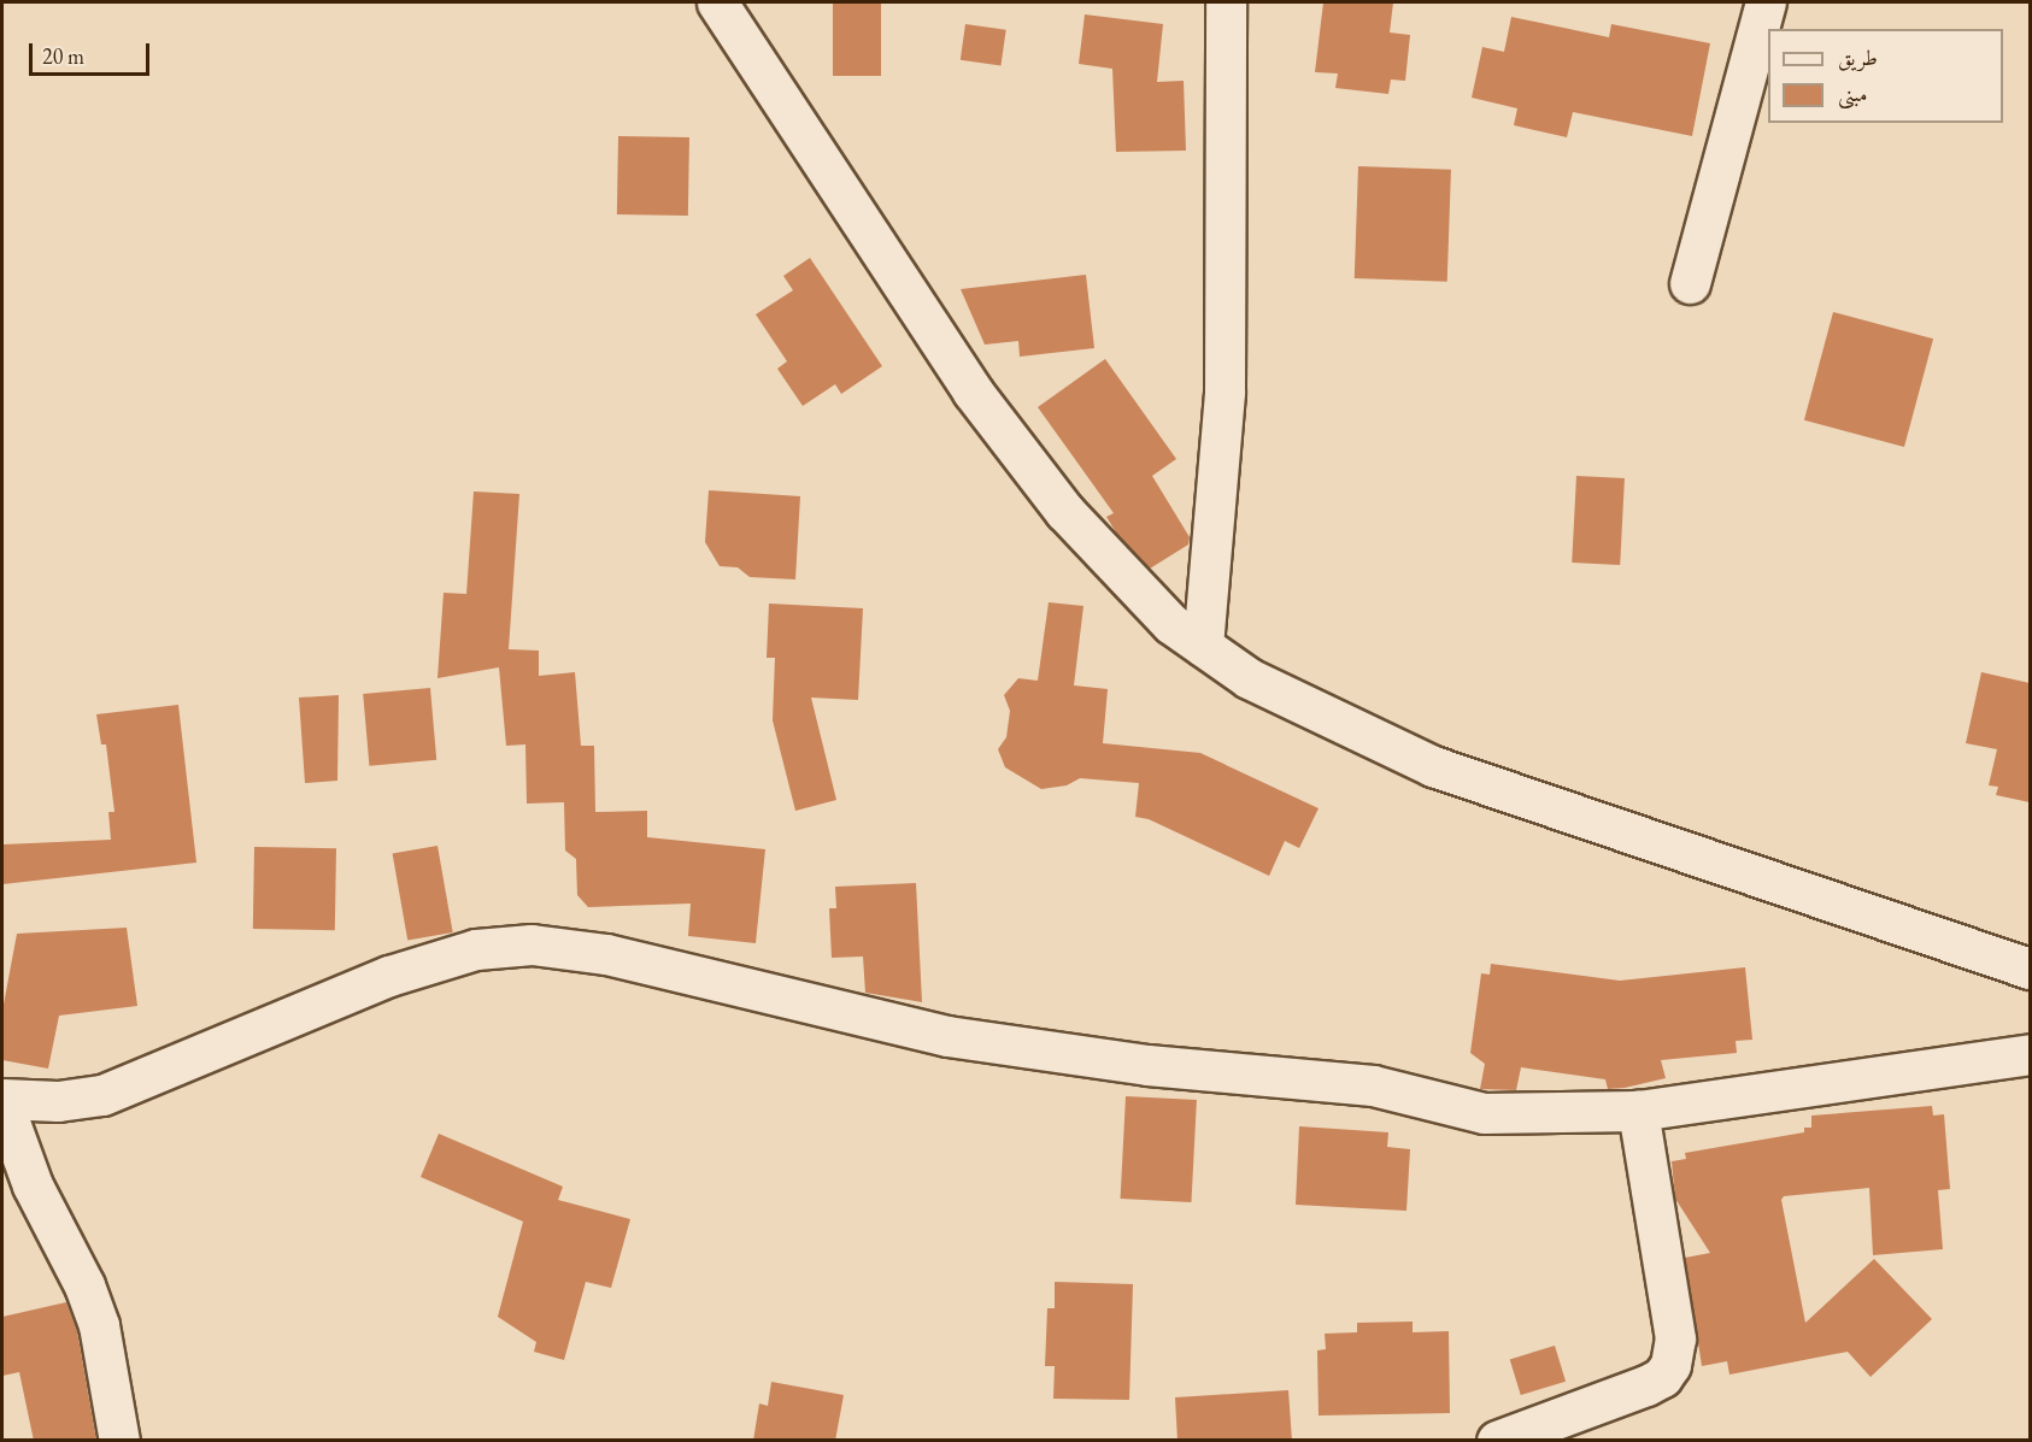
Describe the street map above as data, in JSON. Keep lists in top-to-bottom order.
{
  "legend": ["طريق", "مبنى"],
  "scale_bar": "20 m"
}
